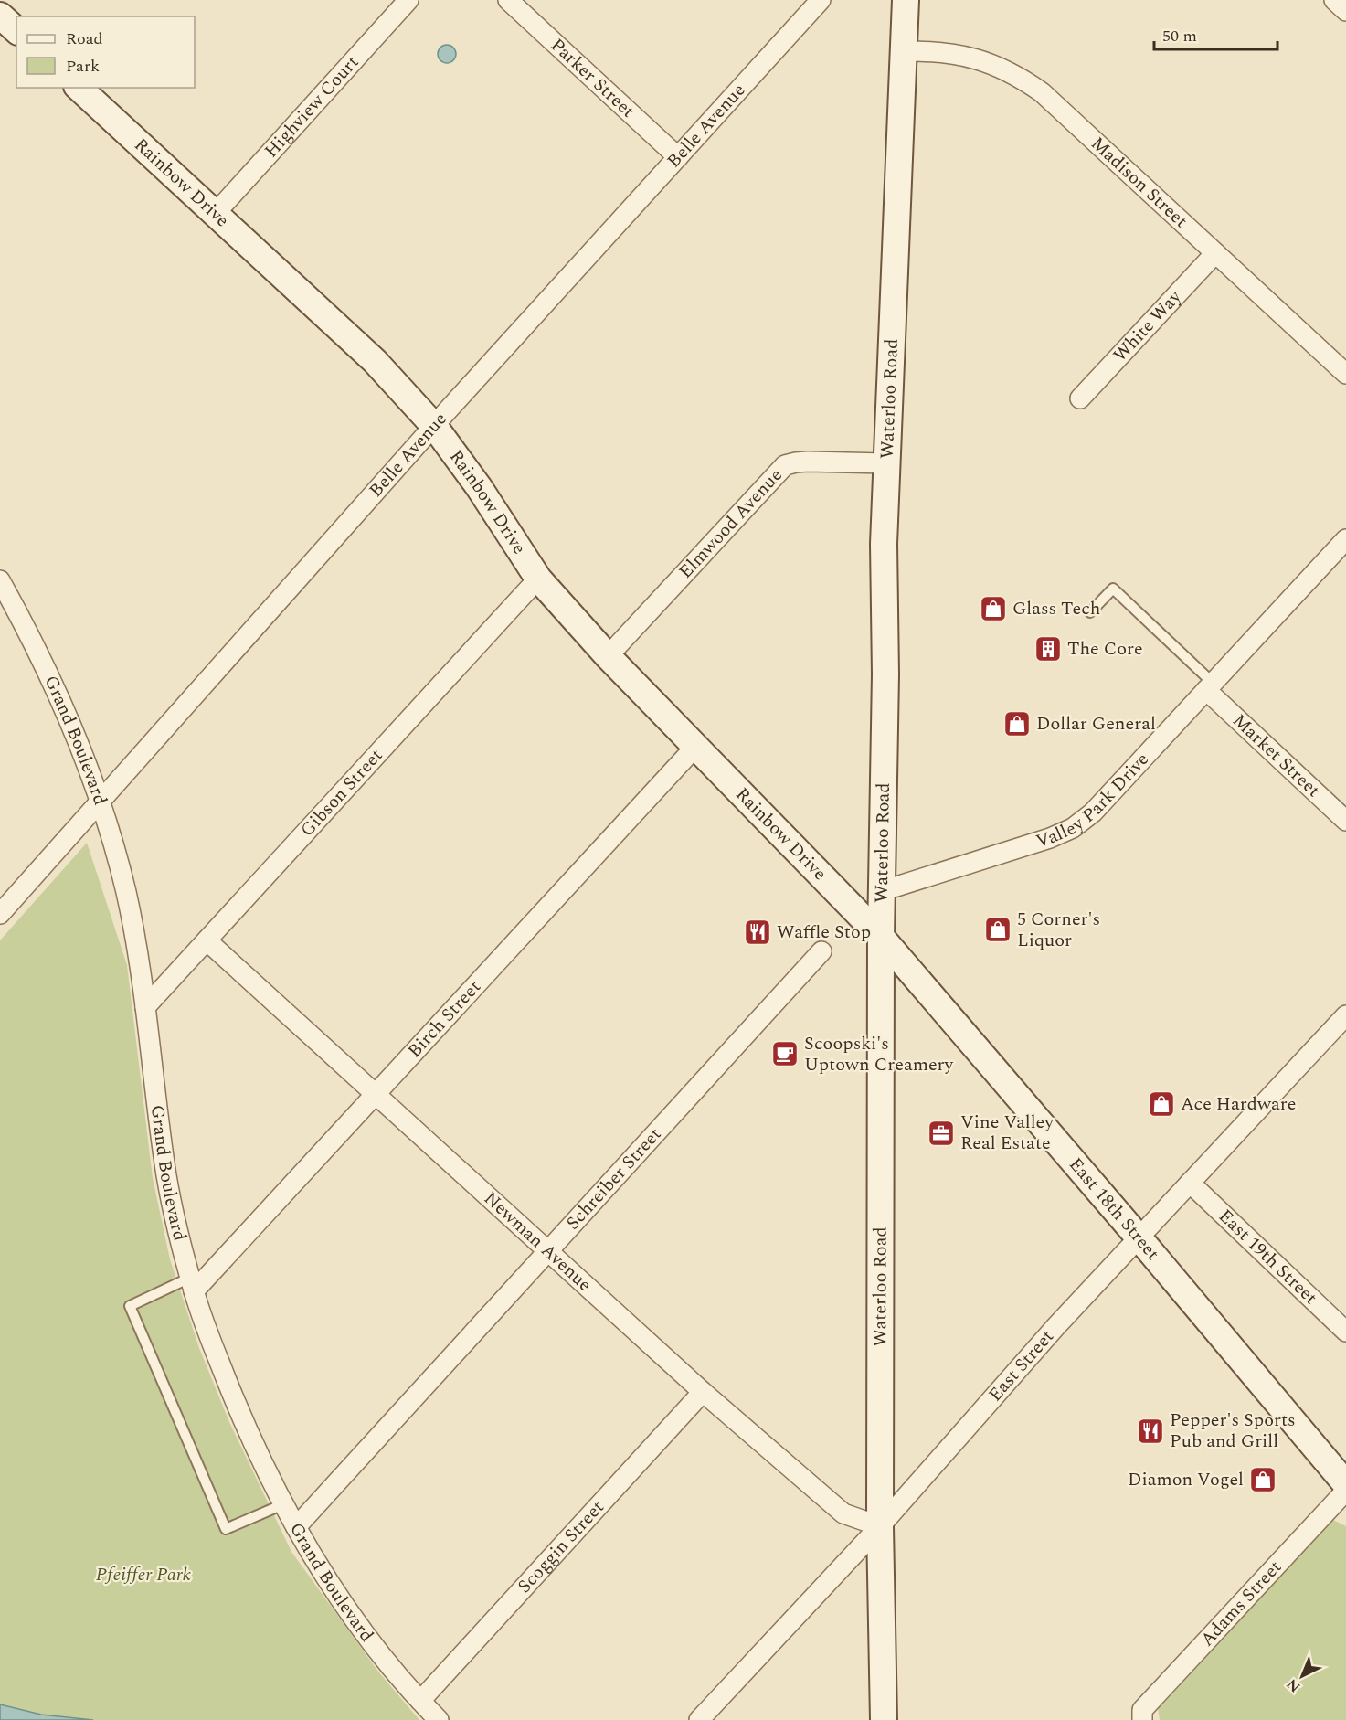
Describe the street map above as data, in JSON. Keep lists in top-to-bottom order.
{
  "streets": {
    "main road": ["Rainbow Drive", "Waterloo Road", "East 18th Street"],
    "street": [
      "Parker Street",
      "Highview Court",
      "Belle Avenue",
      "Madison Street",
      "White Way",
      "Elmwood Avenue",
      "Grand Boulevard",
      "Market Street",
      "Gibson Street",
      "Valley Park Drive",
      "Birch Street",
      "Schreiber Street",
      "Newman Avenue",
      "East 19th Street",
      "East Street",
      "Scoggin Street",
      "Adams Street"
    ]
  },
  "crossings": [
    ["Parker Street", "Belle Avenue"],
    ["Highview Court", "Rainbow Drive"],
    ["Belle Avenue", "Rainbow Drive"],
    ["Belle Avenue", "Grand Boulevard"],
    ["Rainbow Drive", "Waterloo Road"],
    ["Rainbow Drive", "Elmwood Avenue"],
    ["Rainbow Drive", "Gibson Street"],
    ["Rainbow Drive", "Birch Street"],
    ["Rainbow Drive", "East 18th Street"],
    ["Madison Street", "White Way"],
    ["Madison Street", "Waterloo Road"],
    ["Waterloo Road", "Elmwood Avenue"],
    ["Waterloo Road", "Valley Park Drive"],
    ["Waterloo Road", "East 18th Street"],
    ["Waterloo Road", "Newman Avenue"],
    ["Waterloo Road", "East Street"],
    ["Grand Boulevard", "Gibson Street"],
    ["Grand Boulevard", "Birch Street"],
    ["Grand Boulevard", "Schreiber Street"],
    ["Grand Boulevard", "Scoggin Street"],
    ["Market Street", "Valley Park Drive"],
    ["Gibson Street", "Newman Avenue"],
    ["Birch Street", "Newman Avenue"],
    ["Schreiber Street", "Newman Avenue"],
    ["East 18th Street", "East Street"],
    ["Newman Avenue", "East Street"],
    ["Newman Avenue", "Scoggin Street"],
    ["East 19th Street", "East Street"]
  ],
  "parks": ["Pfeiffer Park"],
  "places": {
    "shop": [
      "Glass Tech",
      "Dollar General",
      "5 Corner's Liquor",
      "Ace Hardware",
      "Diamon Vogel"
    ],
    "building": ["The Core"],
    "restaurant": ["Waffle Stop", "Pepper's Sports Pub and Grill"],
    "cafe": ["Scoopski's Uptown Creamery"],
    "office": ["Vine Valley Real Estate"]
  },
  "legend": ["Road", "Park"],
  "scale_bar": "50 m",
  "north": "bottom left"
}
